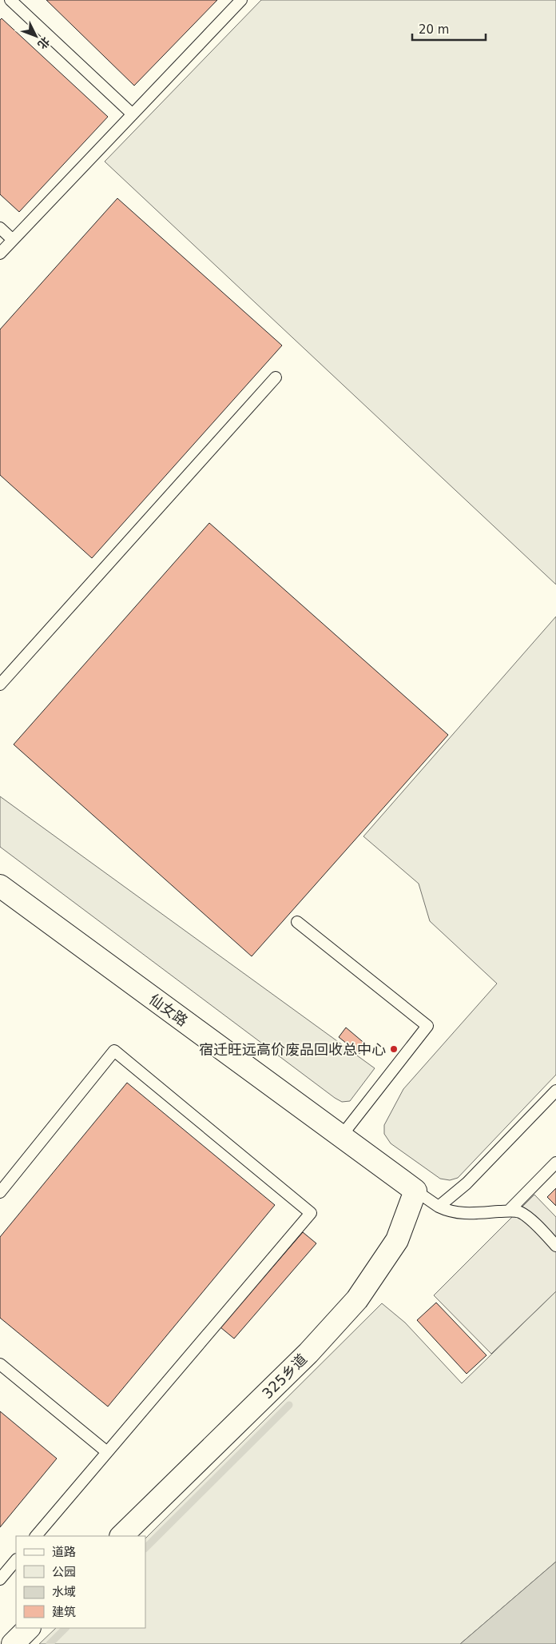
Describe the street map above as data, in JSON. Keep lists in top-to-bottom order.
{
  "streets": {
    "street": ["仙女路", "325乡道"]
  },
  "crossings": [
    ["仙女路", "325乡道"]
  ],
  "places": ["宿迁旺远高价废品回收总中心"],
  "legend": [
    "道路",
    "公园",
    "水域",
    "建筑"
  ],
  "scale_bar": "20 m",
  "north": "bottom right"
}
